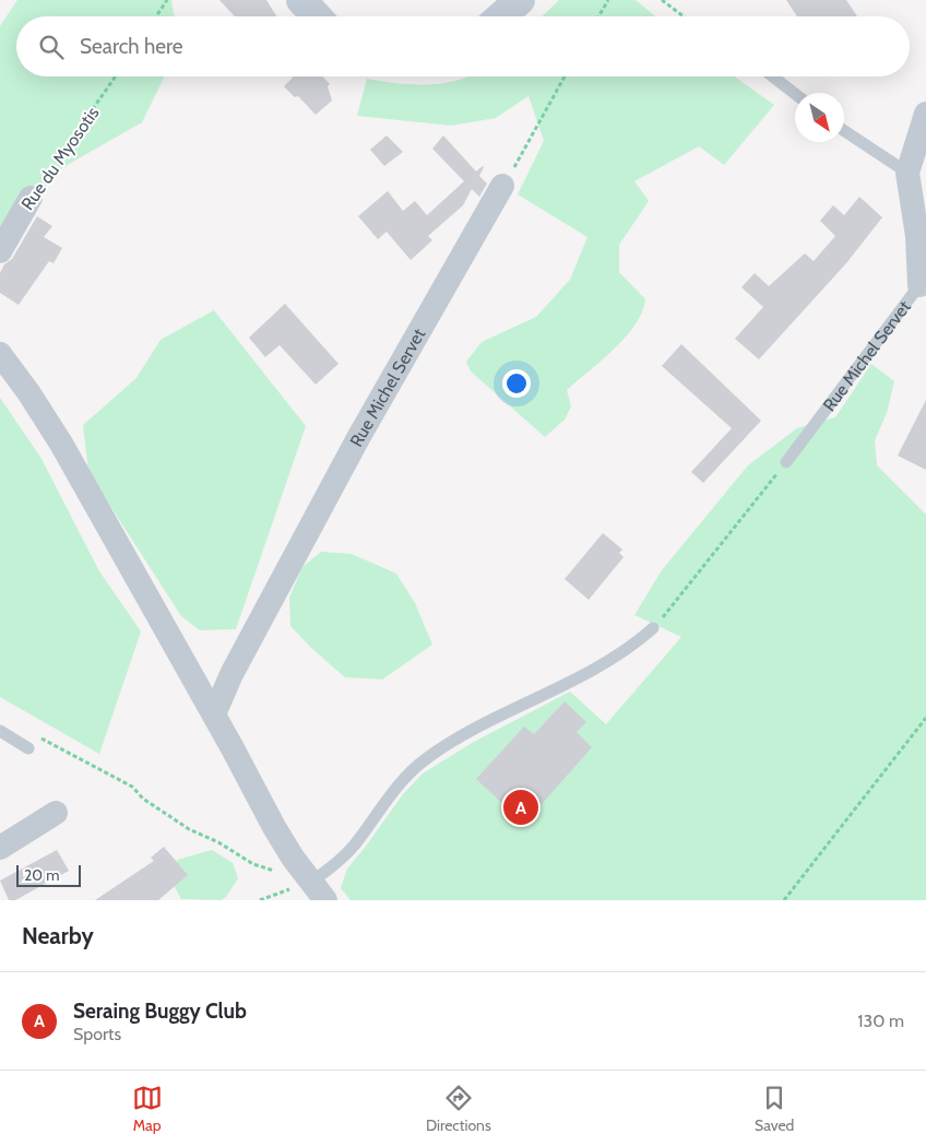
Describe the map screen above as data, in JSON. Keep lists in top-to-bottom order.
{
  "streets": {
    "street": ["Rue du Myosotis", "Rue Michel Servet"]
  },
  "scale_bar": "20 m",
  "north": "bottom right",
  "page": {
    "search": "Search here",
    "pins": "A",
    "scale": "20 m",
    "heading": "Nearby",
    "list": [
      {
        "mark": "A",
        "name": "Seraing Buggy Club",
        "note": "Sports",
        "value": "130 m"
      }
    ],
    "nav": ["Map", "Directions", "Saved"]
  }
}
